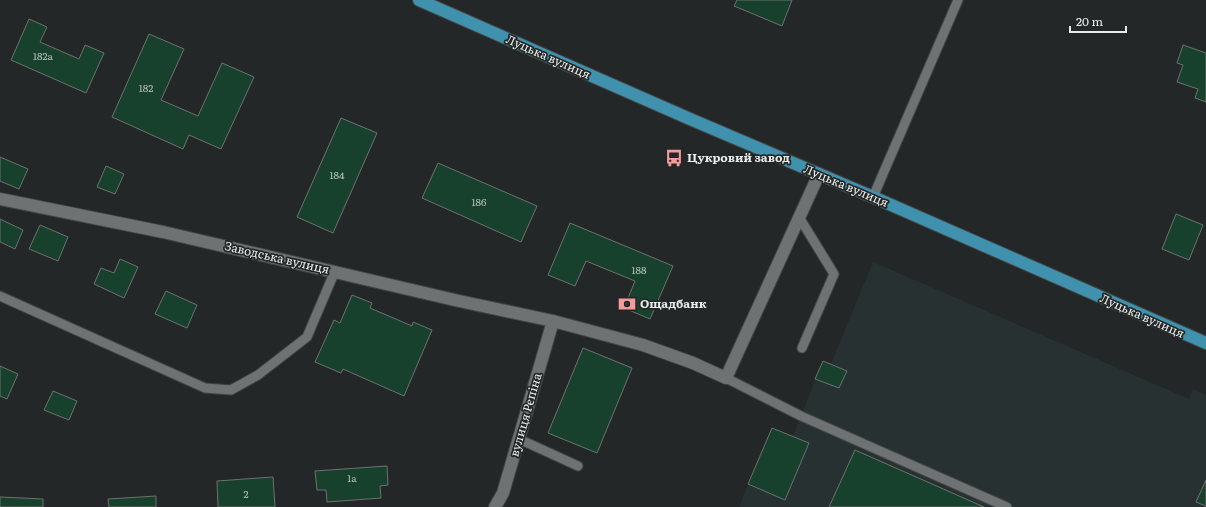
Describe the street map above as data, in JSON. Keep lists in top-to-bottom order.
{
  "streets": {
    "main road": ["Луцька вулиця"],
    "street": ["Заводська вулиця", "вулиця Рєпіна"]
  },
  "crossings": [
    ["Заводська вулиця", "вулиця Рєпіна"]
  ],
  "places": {
    "bus stop": ["Цукровий завод"],
    "bank": ["Ощадбанк"]
  },
  "house_numbers": [
    "182а",
    "182",
    "184",
    "186",
    "188",
    "1а",
    "2"
  ],
  "scale_bar": "20 m"
}
